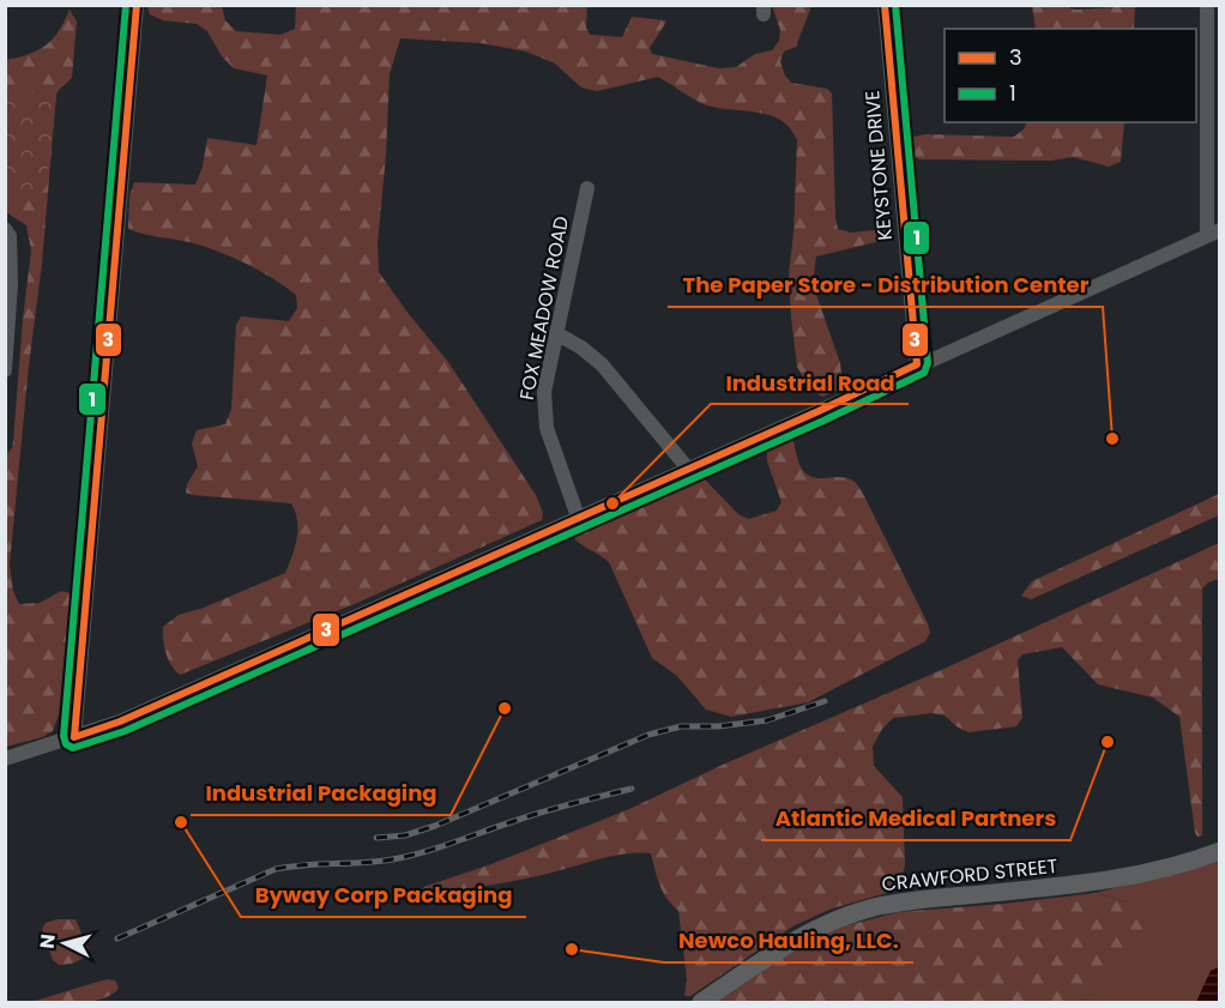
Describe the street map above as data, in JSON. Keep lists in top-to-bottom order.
{
  "streets": {
    "main road": ["CRAWFORD STREET"],
    "street": ["KEYSTONE DRIVE", "FOX MEADOW ROAD"]
  },
  "places": [
    "The Paper Store - Distribution Center",
    "Industrial Road",
    "Industrial Packaging",
    "Atlantic Medical Partners",
    "Byway Corp Packaging",
    "Newco Hauling, LLC."
  ],
  "lines": ["transit line 3", "transit line 1"],
  "legend": ["3", "1"],
  "north": "left"
}
